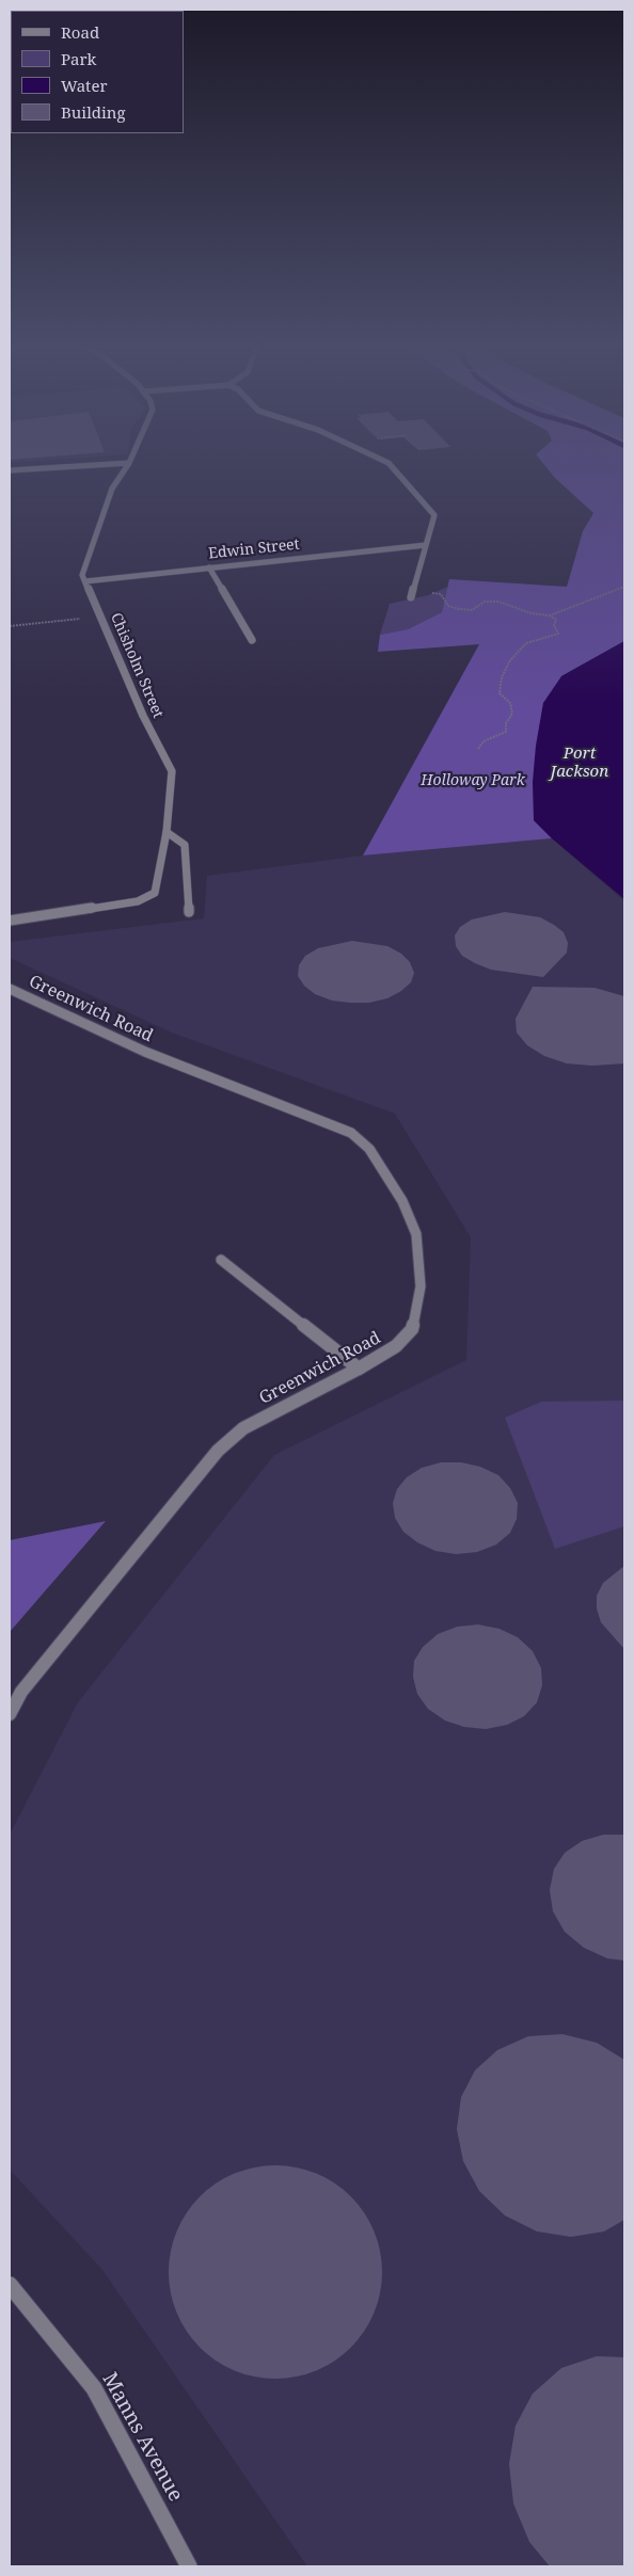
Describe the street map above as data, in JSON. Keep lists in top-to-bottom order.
{
  "streets": {
    "street": [
      "Edwin Street",
      "Chisholm Street",
      "Greenwich Road",
      "Manns Avenue"
    ]
  },
  "crossings": [
    ["Edwin Street", "Chisholm Street"]
  ],
  "water": ["Port Jackson"],
  "parks": ["Holloway Park"],
  "legend": [
    "Road",
    "Park",
    "Water",
    "Building"
  ]
}
